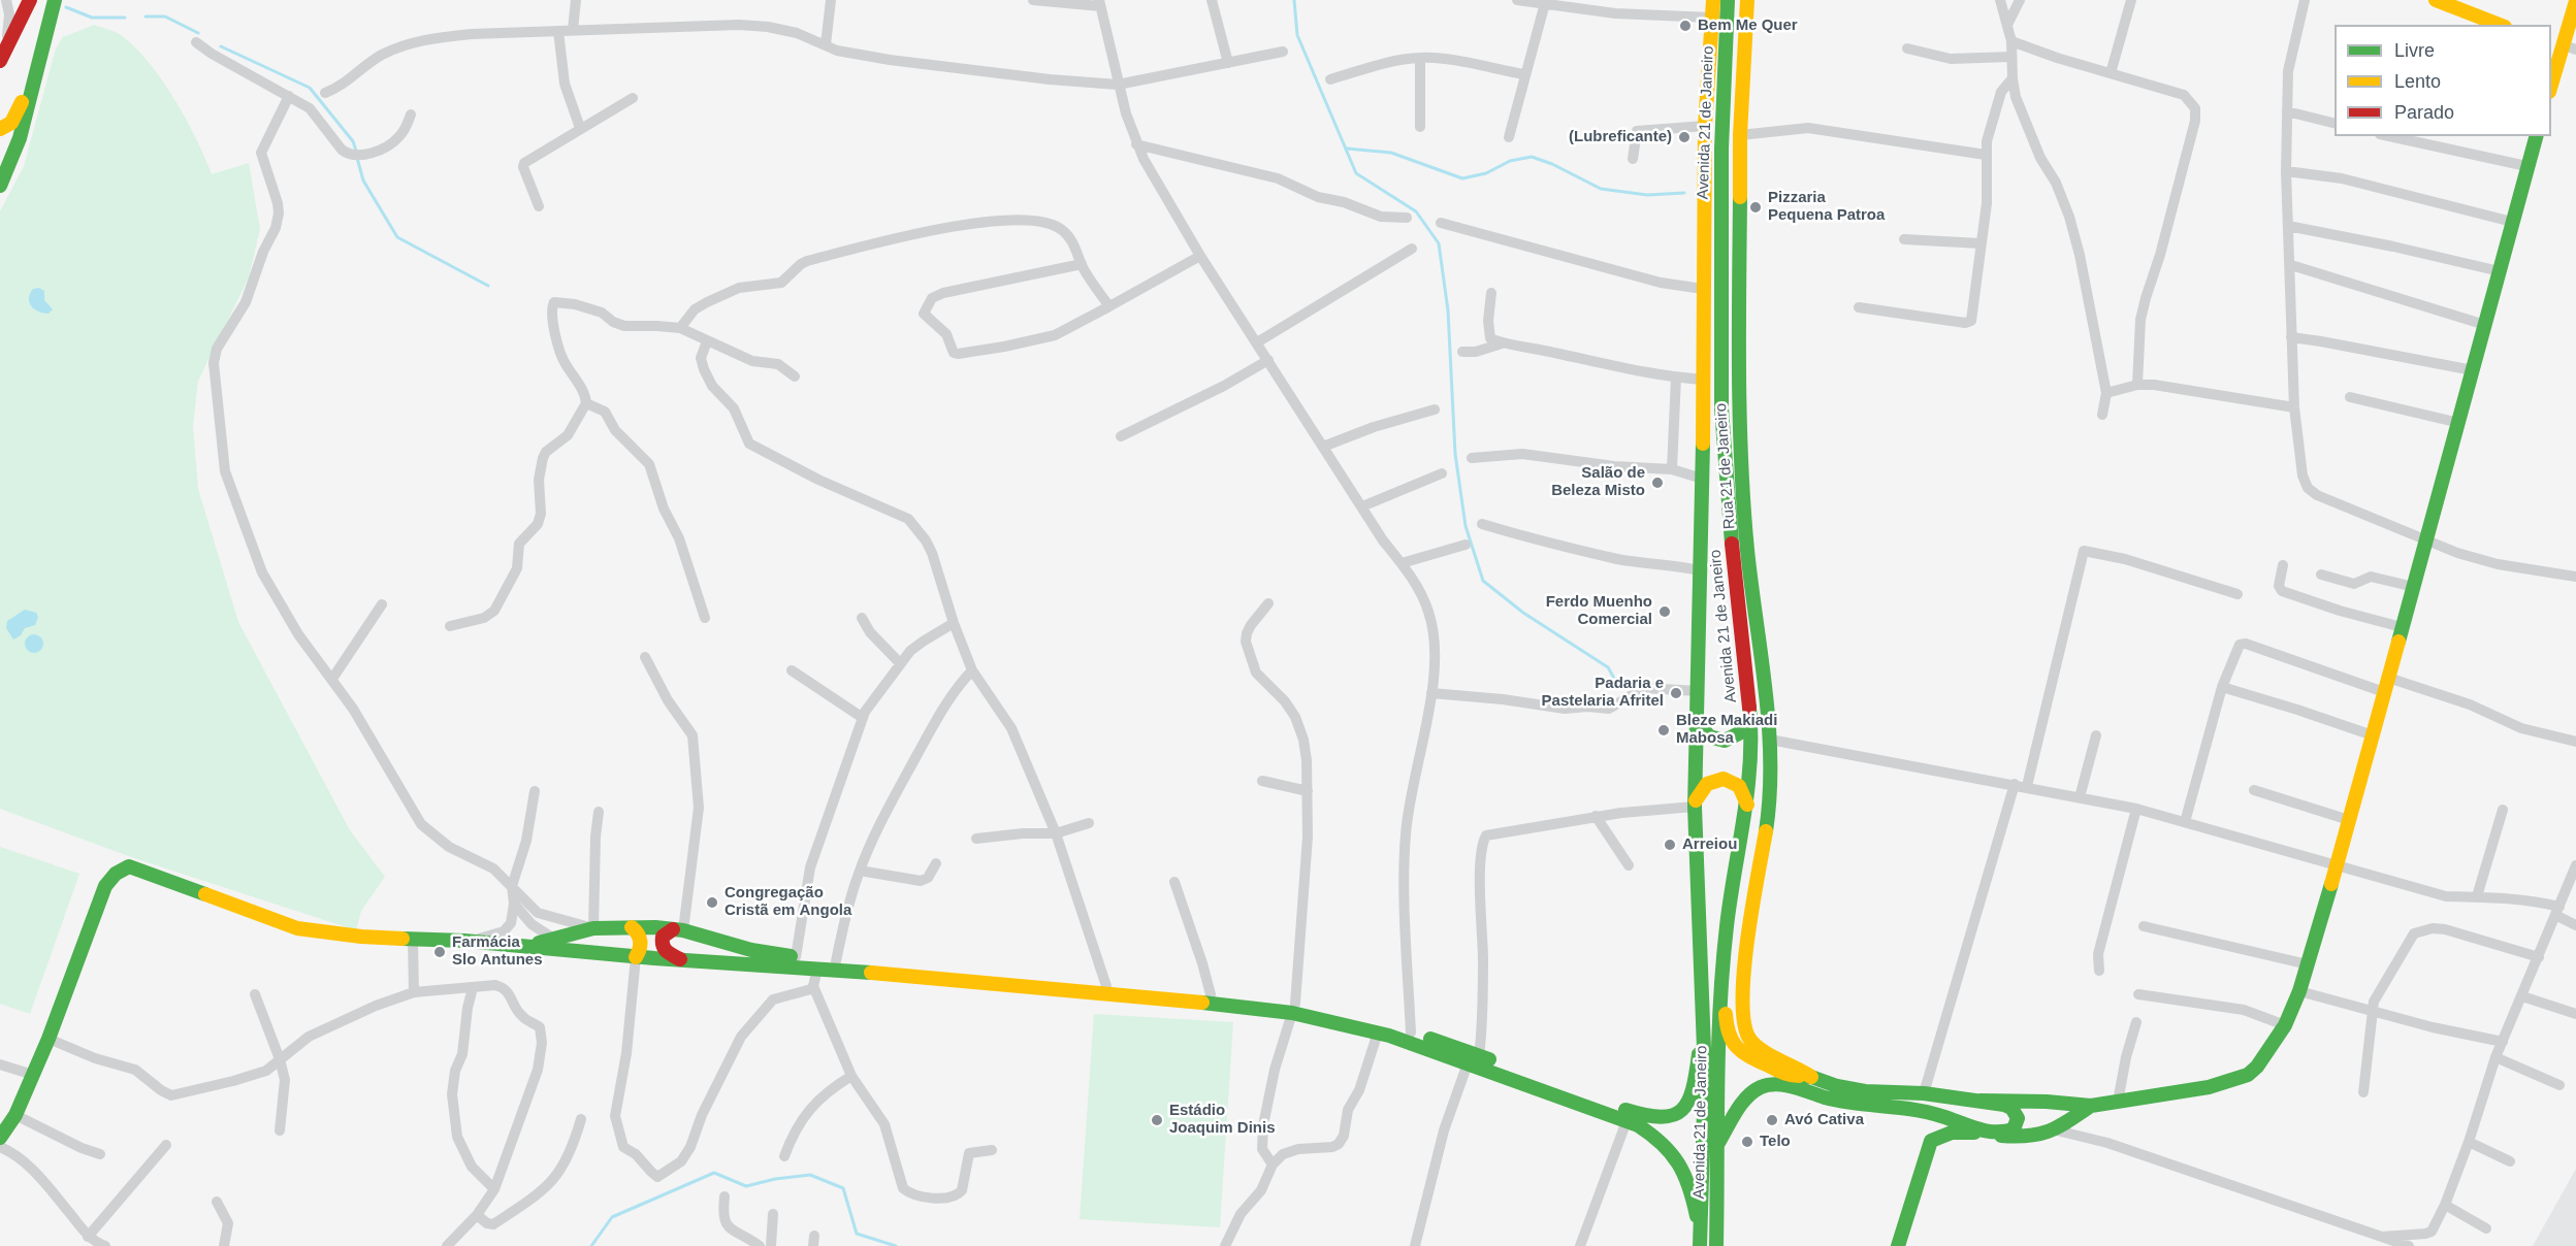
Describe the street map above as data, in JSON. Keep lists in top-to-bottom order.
{
  "streets": {
    "street": ["Avenida 21 de Janeiro", "Rua 21 de Janeiro"]
  },
  "places": [
    "Bem Me Quer",
    "(Lubreficante)",
    "Pizzaria Pequena Patroa",
    "Salão de Beleza Misto",
    "Ferdo Muenho Comercial",
    "Padaria e Pastelaria Afritel",
    "Bleze Makiadi Mabosa",
    "Arreiou",
    "Congregação Cristã em Angola",
    "Farmácia Slo Antunes",
    "Estádio Joaquim Dinis",
    "Avó Cativa",
    "Telo"
  ],
  "legend": ["Livre", "Lento", "Parado"]
}
